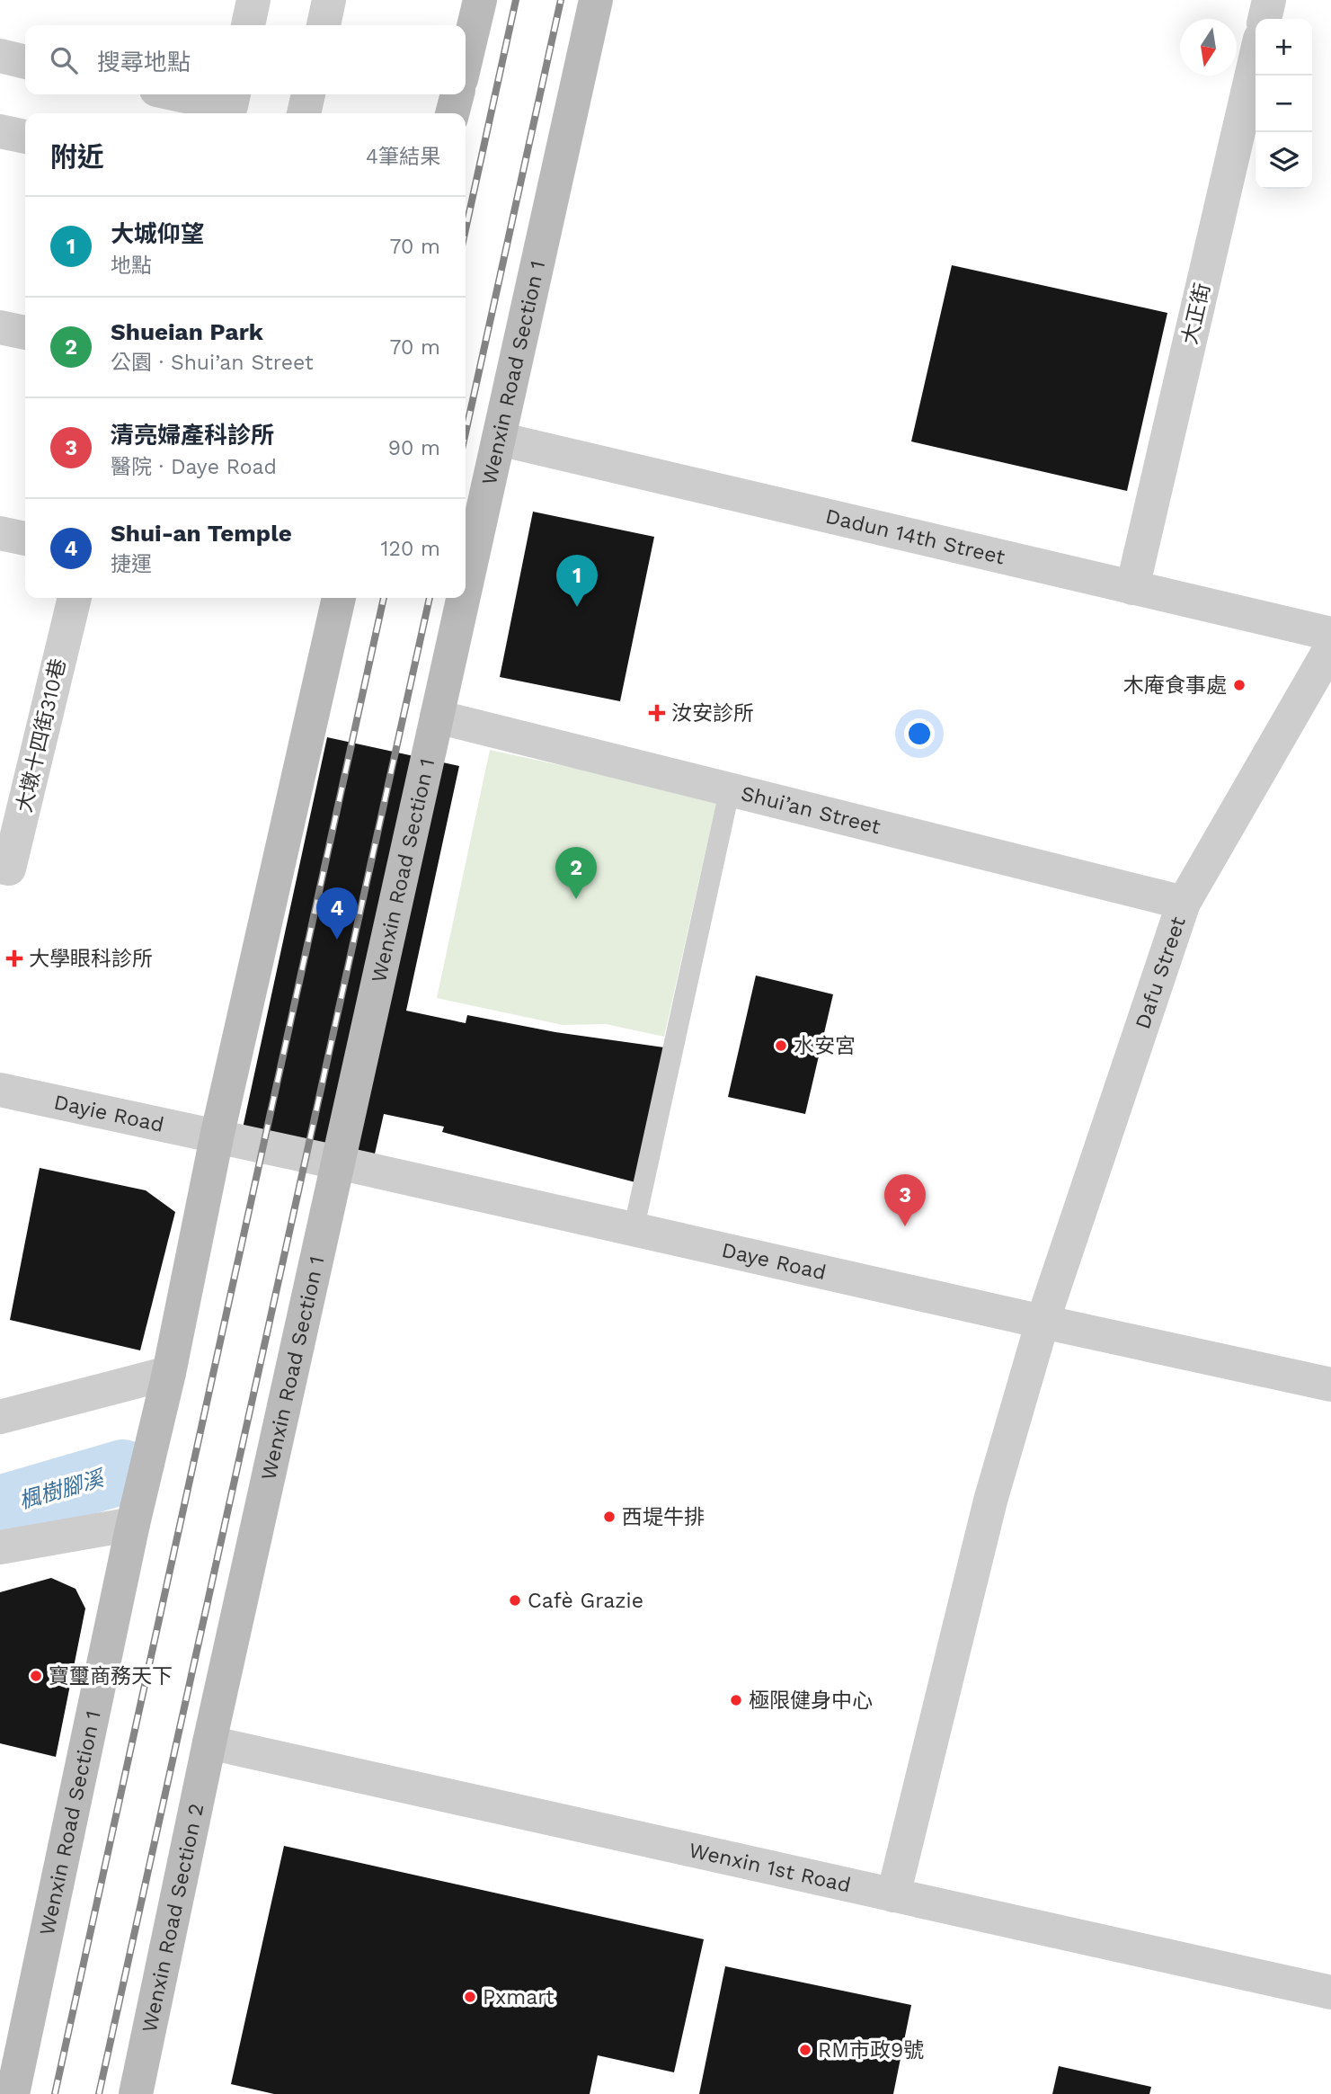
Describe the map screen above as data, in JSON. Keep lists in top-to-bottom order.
{
  "streets": {
    "main road": ["Wenxin Road Section 1", "Wenxin Road Section 2"],
    "street": [
      "大正街",
      "Dadun 14th Street",
      "大墩十四街310巷",
      "Shui’an Street",
      "Dafu Street",
      "Dayie Road",
      "Daye Road",
      "Wenxin 1st Road"
    ]
  },
  "crossings": [
    ["大正街", "Dadun 14th Street"],
    ["Wenxin Road Section 1", "Dadun 14th Street"],
    ["Wenxin Road Section 1", "Shui’an Street"],
    ["Wenxin Road Section 1", "Dayie Road"],
    ["Wenxin Road Section 1", "Daye Road"],
    ["Wenxin Road Section 1", "Wenxin 1st Road"],
    ["Wenxin Road Section 1", "Wenxin Road Section 2"],
    ["Shui’an Street", "Dafu Street"],
    ["Dafu Street", "Daye Road"],
    ["Dafu Street", "Wenxin 1st Road"],
    ["Dayie Road", "Daye Road"],
    ["Wenxin 1st Road", "Wenxin Road Section 2"]
  ],
  "water": ["楓樹腳溪"],
  "places": {
    "other": [
      "木庵食事處",
      "水安宮",
      "西堤牛排",
      "Cafè Grazie",
      "寶璽商務天下",
      "極限健身中心",
      "Pxmart",
      "RM市政9號"
    ],
    "health": ["汝安診所", "大學眼科診所"]
  },
  "north": "bottom",
  "page": {
    "map_buttons": ["+", "−"],
    "search": "搜尋地點",
    "heading": ["附近", "4筆結果"],
    "list": [
      {
        "mark": "1",
        "name": "大城仰望",
        "note": "地點",
        "value": "70 m"
      },
      {
        "mark": "2",
        "name": "Shueian Park",
        "note": "公園 · Shui’an Street",
        "value": "70 m"
      },
      {
        "mark": "3",
        "name": "清亮婦產科診所",
        "note": "醫院 · Daye Road",
        "value": "90 m"
      },
      {
        "mark": "4",
        "name": "Shui-an Temple",
        "note": "捷運",
        "value": "120 m"
      }
    ],
    "pins": [
      "1",
      "2",
      "4",
      "3"
    ]
  }
}
